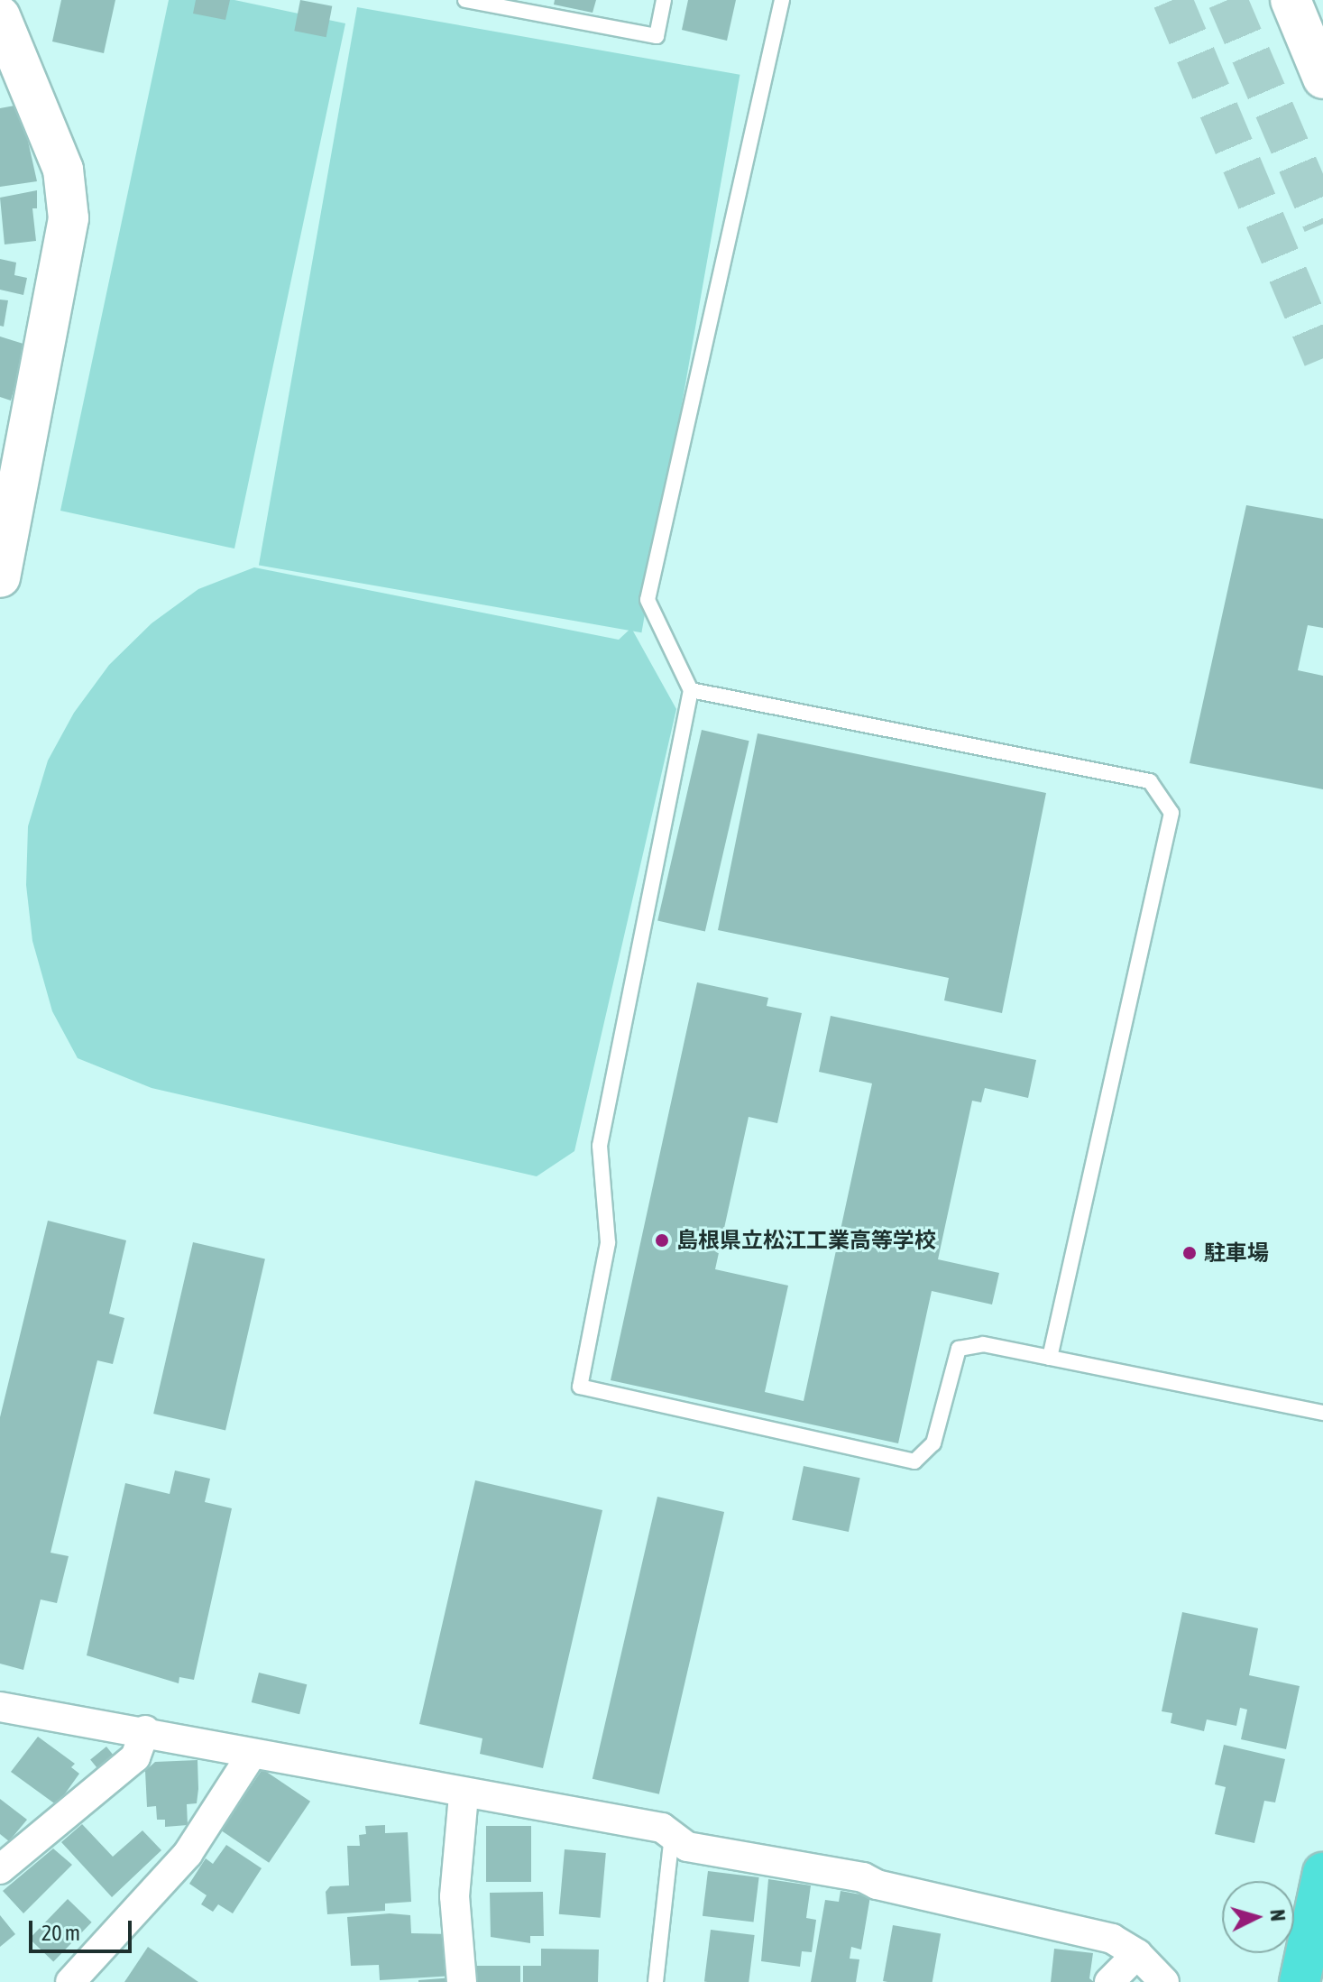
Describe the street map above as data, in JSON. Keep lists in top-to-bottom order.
{
  "places": ["島根県立松江工業高等学校", "駐車場"],
  "scale_bar": "20 m",
  "north": "right"
}
